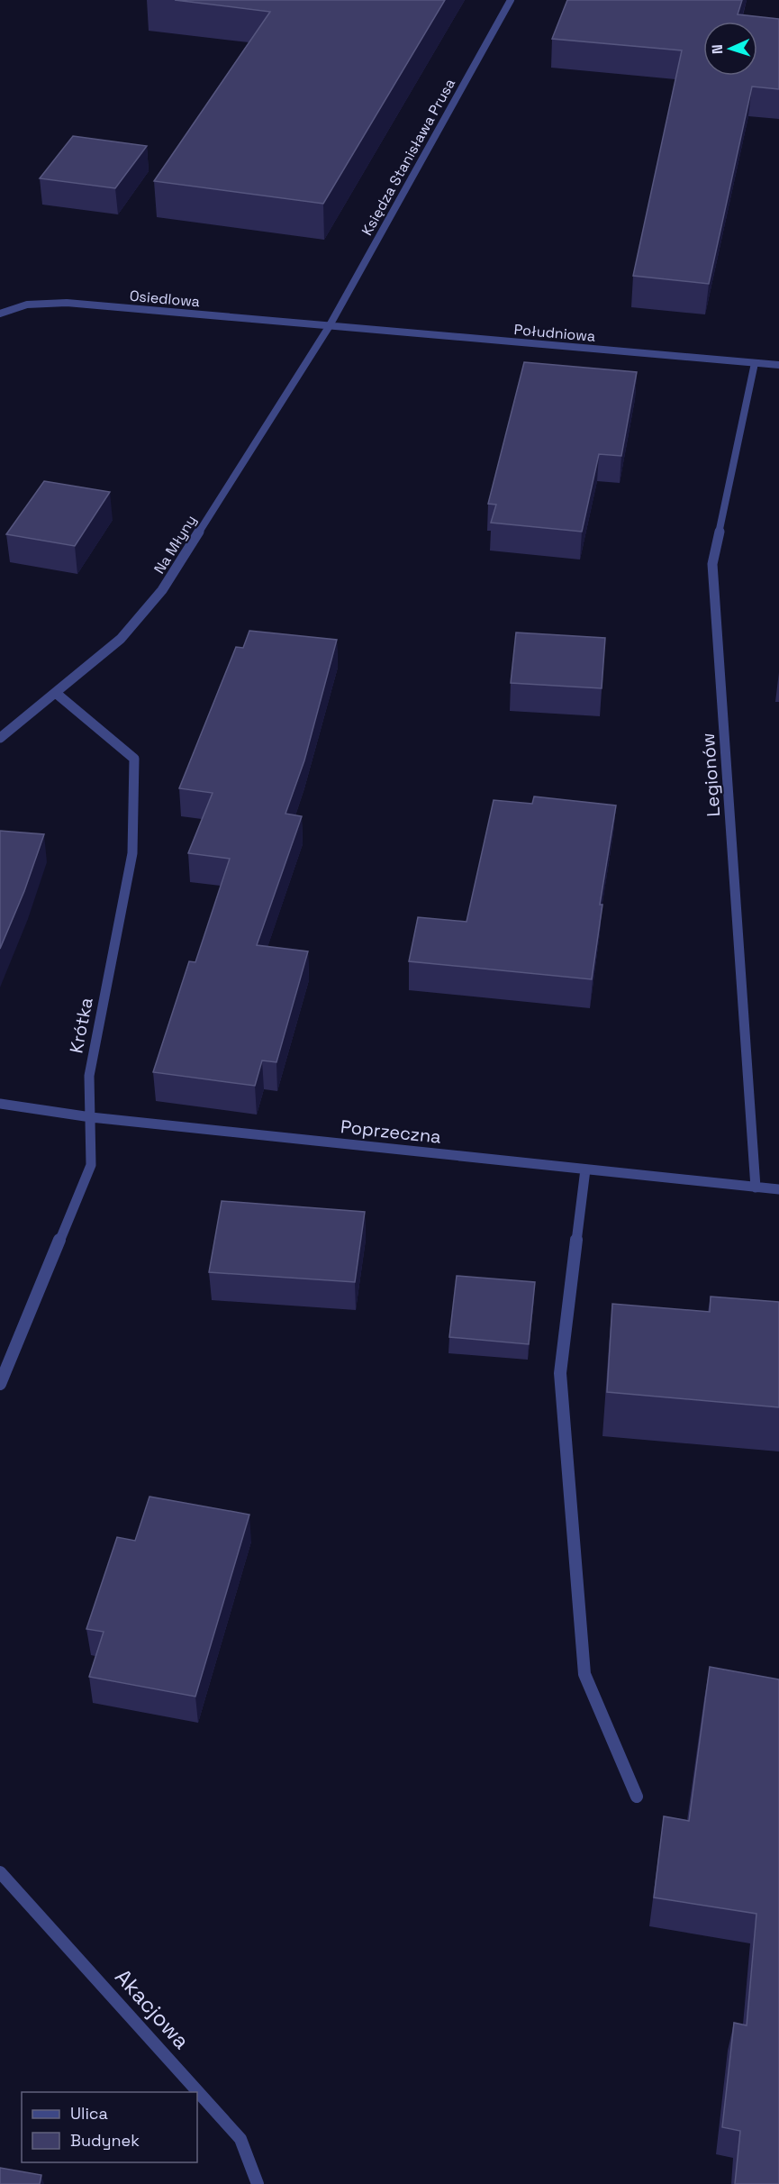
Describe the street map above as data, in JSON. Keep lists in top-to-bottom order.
{
  "streets": {
    "street": [
      "Księdza Stanisława Prusa",
      "Osiedlowa",
      "Południowa",
      "Na Młyny",
      "Legionów",
      "Krótka",
      "Poprzeczna",
      "Akacjowa"
    ]
  },
  "crossings": [
    ["Księdza Stanisława Prusa", "Osiedlowa"],
    ["Księdza Stanisława Prusa", "Południowa"],
    ["Księdza Stanisława Prusa", "Na Młyny"],
    ["Osiedlowa", "Południowa"],
    ["Osiedlowa", "Na Młyny"],
    ["Południowa", "Na Młyny"],
    ["Południowa", "Legionów"],
    ["Na Młyny", "Krótka"],
    ["Legionów", "Poprzeczna"],
    ["Krótka", "Poprzeczna"]
  ],
  "legend": ["Ulica", "Budynek"],
  "north": "left"
}
